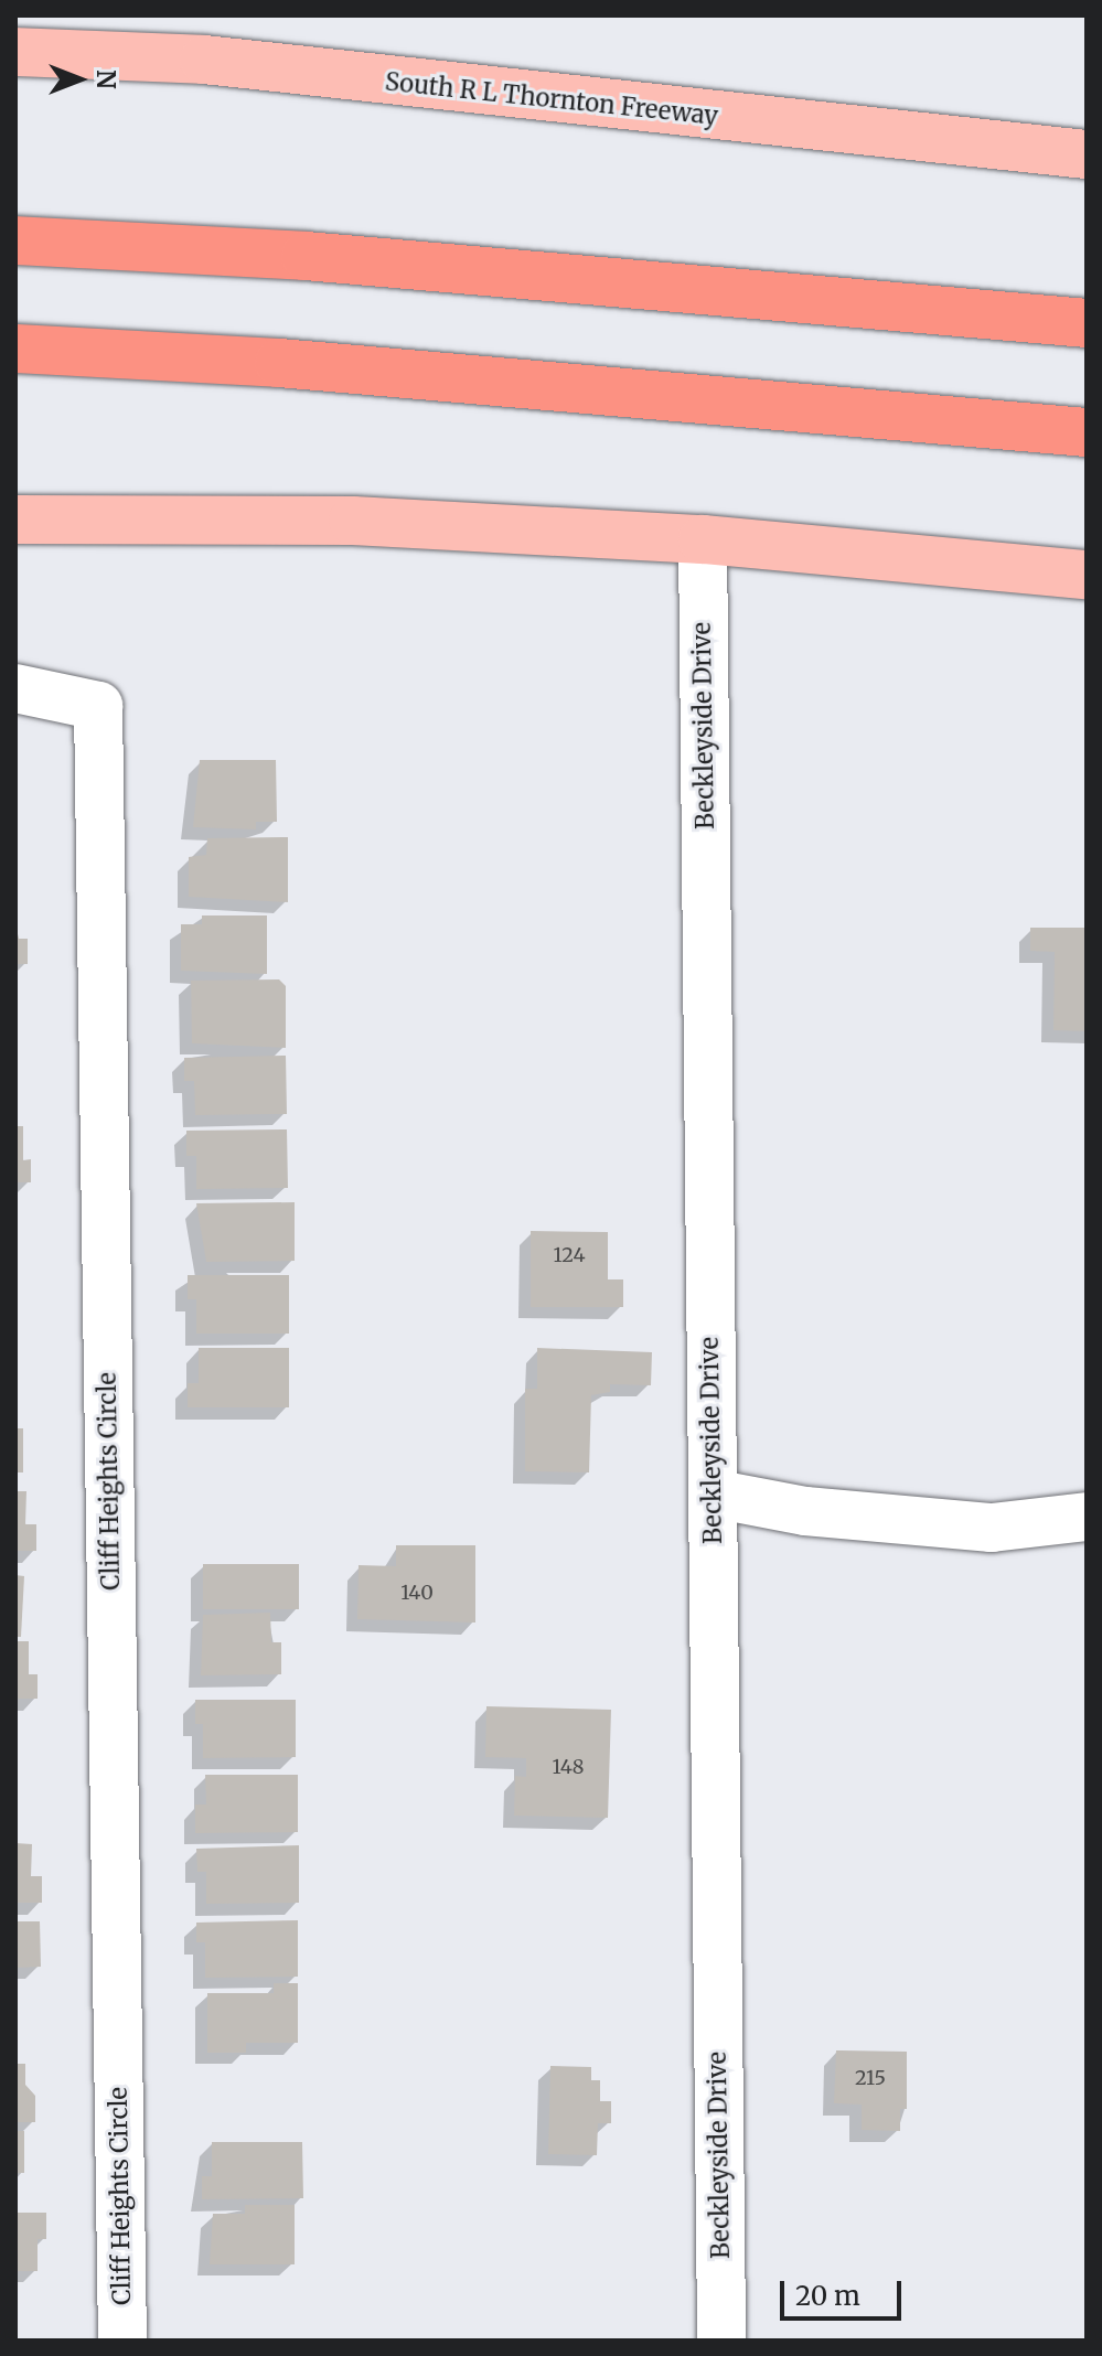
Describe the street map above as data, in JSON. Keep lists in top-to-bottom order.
{
  "streets": {
    "main road": ["South R L Thornton Freeway"],
    "street": ["Beckleyside Drive", "Cliff Heights Circle"]
  },
  "house_numbers": [
    "124",
    "140",
    "148",
    "215"
  ],
  "scale_bar": "20 m",
  "north": "right"
}
